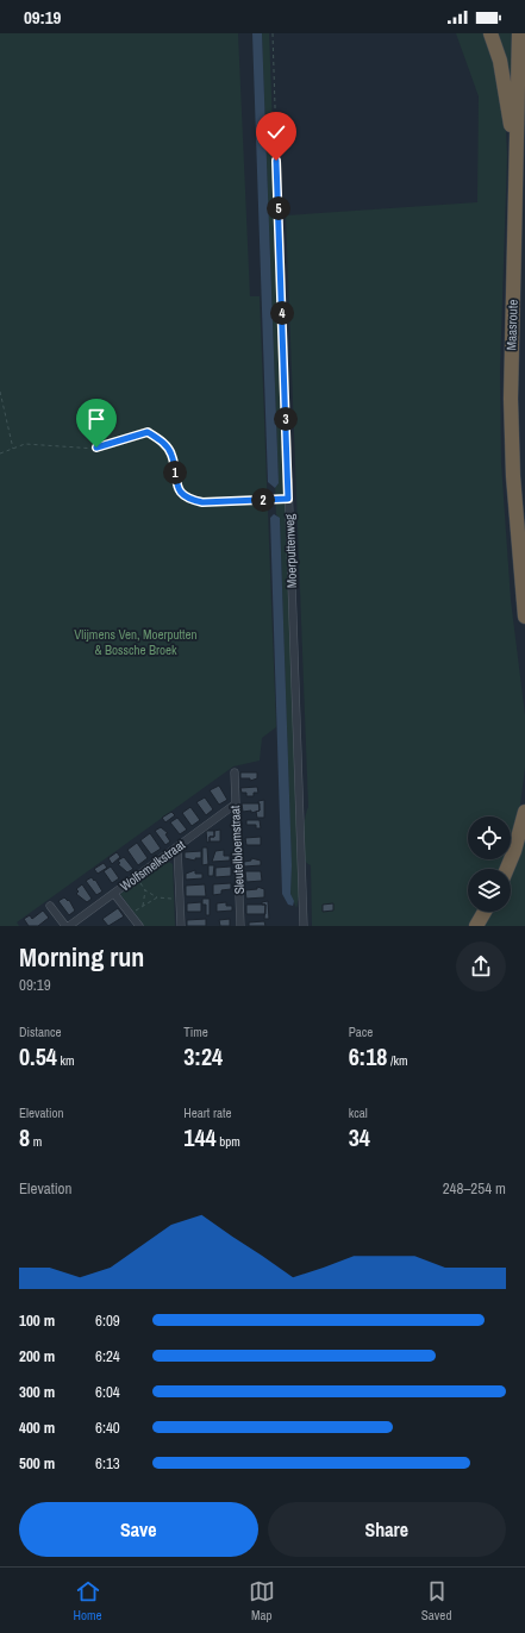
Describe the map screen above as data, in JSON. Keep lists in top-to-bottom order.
{
  "streets": {
    "highway": ["Maasroute"],
    "street": ["Moerputtenweg", "Sleutelbloemstraat", "Wolfsmelkstraat"]
  },
  "crossings": [
    ["Sleutelbloemstraat", "Wolfsmelkstraat"]
  ],
  "parks": ["Vlijmens Ven, Moerputten & Bossche Broek"],
  "page": {
    "status": "09:19",
    "pins": [
      "5",
      "4",
      "3",
      "1",
      "2"
    ],
    "heading": ["Morning run", "09:19"],
    "stats": [
      ["Distance", "0.54 km"],
      ["Time", "3:24"],
      ["Pace", "6:18 /km"],
      ["Elevation", "8 m"],
      ["Heart rate", "144 bpm"],
      ["kcal", "34"]
    ],
    "chart": ["Elevation", "248–254 m"],
    "list": [
      {
        "name": "100 m",
        "note": "6:09"
      },
      {
        "name": "200 m",
        "note": "6:24"
      },
      {
        "name": "300 m",
        "note": "6:04"
      },
      {
        "name": "400 m",
        "note": "6:40"
      },
      {
        "name": "500 m",
        "note": "6:13"
      }
    ],
    "buttons": ["Save", "Share"],
    "tabs": ["Home", "Map", "Saved"]
  }
}
